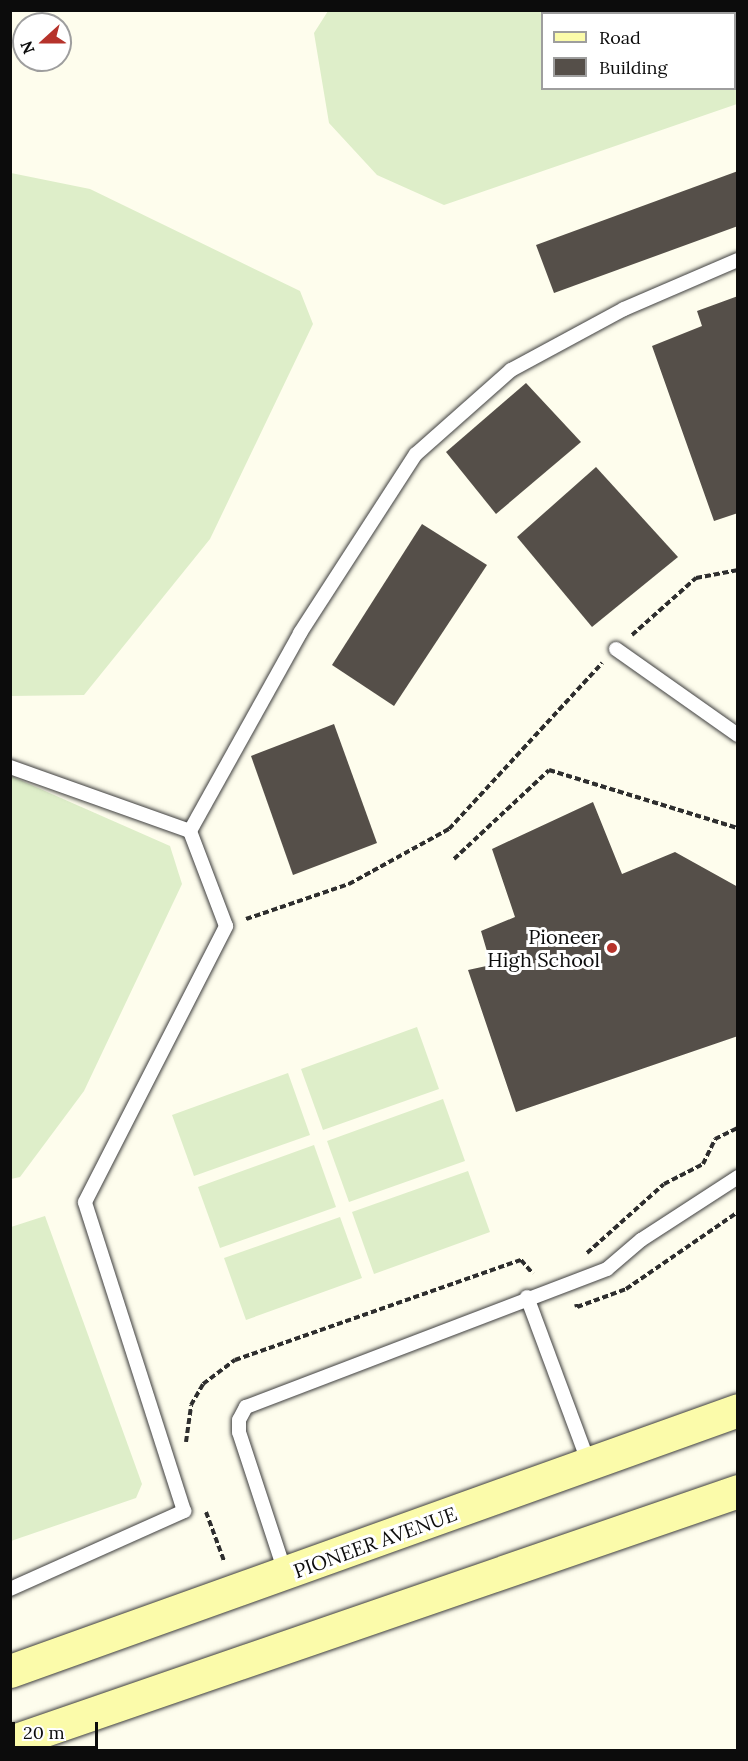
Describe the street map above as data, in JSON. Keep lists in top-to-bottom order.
{
  "streets": {
    "street": ["PIONEER AVENUE"]
  },
  "places": ["Pioneer High School"],
  "legend": ["Road", "Building"],
  "scale_bar": "20 m",
  "north": "left"
}
